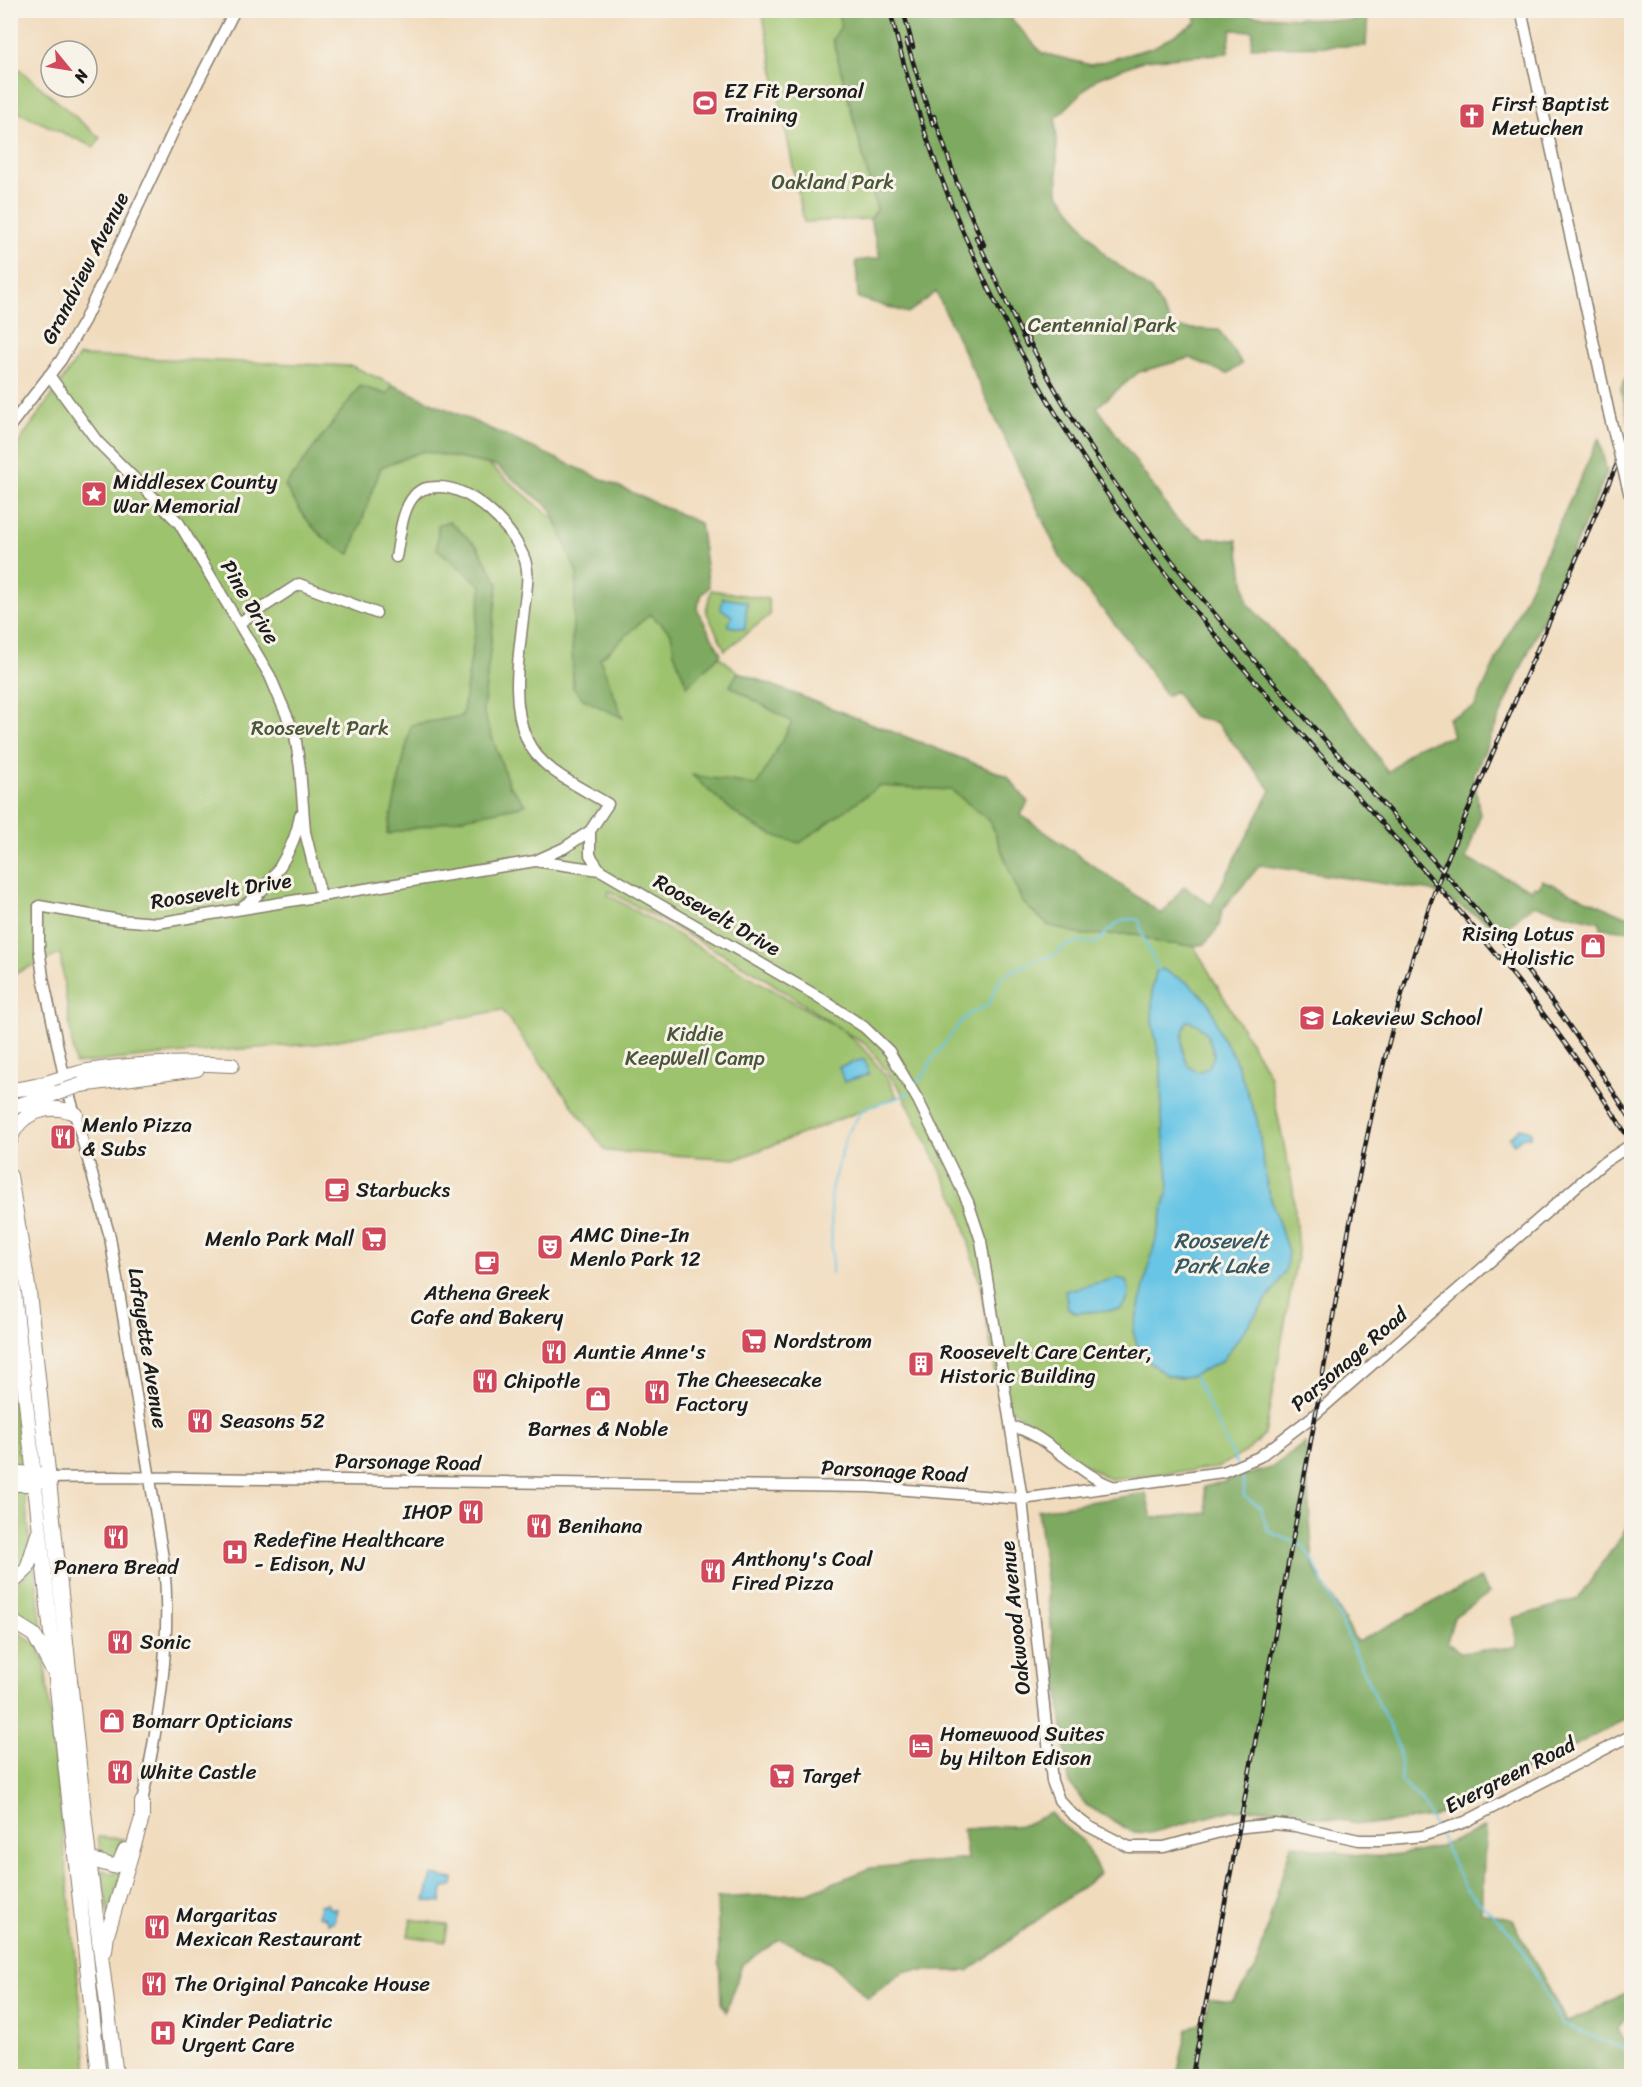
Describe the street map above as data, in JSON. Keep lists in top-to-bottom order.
{
  "streets": {
    "street": [
      "Grandview Avenue",
      "Pine Drive",
      "Roosevelt Drive",
      "Lafayette Avenue",
      "Parsonage Road",
      "Oakwood Avenue",
      "Evergreen Road"
    ]
  },
  "crossings": [
    ["Grandview Avenue", "Pine Drive"],
    ["Pine Drive", "Roosevelt Drive"],
    ["Roosevelt Drive", "Lafayette Avenue"],
    ["Roosevelt Drive", "Parsonage Road"],
    ["Roosevelt Drive", "Oakwood Avenue"],
    ["Lafayette Avenue", "Parsonage Road"],
    ["Parsonage Road", "Oakwood Avenue"],
    ["Oakwood Avenue", "Evergreen Road"]
  ],
  "water": ["Roosevelt Park Lake"],
  "parks": [
    "Oakland Park",
    "Centennial Park",
    "Roosevelt Park",
    "Kiddie KeepWell Camp"
  ],
  "places": {
    "sports": ["EZ Fit Personal Training"],
    "church": ["First Baptist Metuchen"],
    "place": ["Middlesex County War Memorial"],
    "shop": ["Rising Lotus Holistic", "Barnes & Noble", "Bomarr Opticians"],
    "school or university": ["Lakeview School"],
    "restaurant": [
      "Menlo Pizza & Subs",
      "Auntie Anne's",
      "Chipotle",
      "The Cheesecake Factory",
      "Seasons 52",
      "IHOP",
      "Benihana",
      "Panera Bread",
      "Anthony's Coal Fired Pizza",
      "Sonic",
      "White Castle",
      "Margaritas Mexican Restaurant",
      "The Original Pancake House"
    ],
    "cafe": ["Starbucks", "Athena Greek Cafe and Bakery"],
    "supermarket": ["Menlo Park Mall", "Nordstrom", "Target"],
    "theatre": ["AMC Dine-In Menlo Park 12"],
    "building": ["Roosevelt Care Center, Historic Building"],
    "hospital": ["Redefine Healthcare - Edison, NJ", "Kinder Pediatric Urgent Care"],
    "hotel": ["Homewood Suites by Hilton Edison"]
  },
  "north": "bottom right"
}
